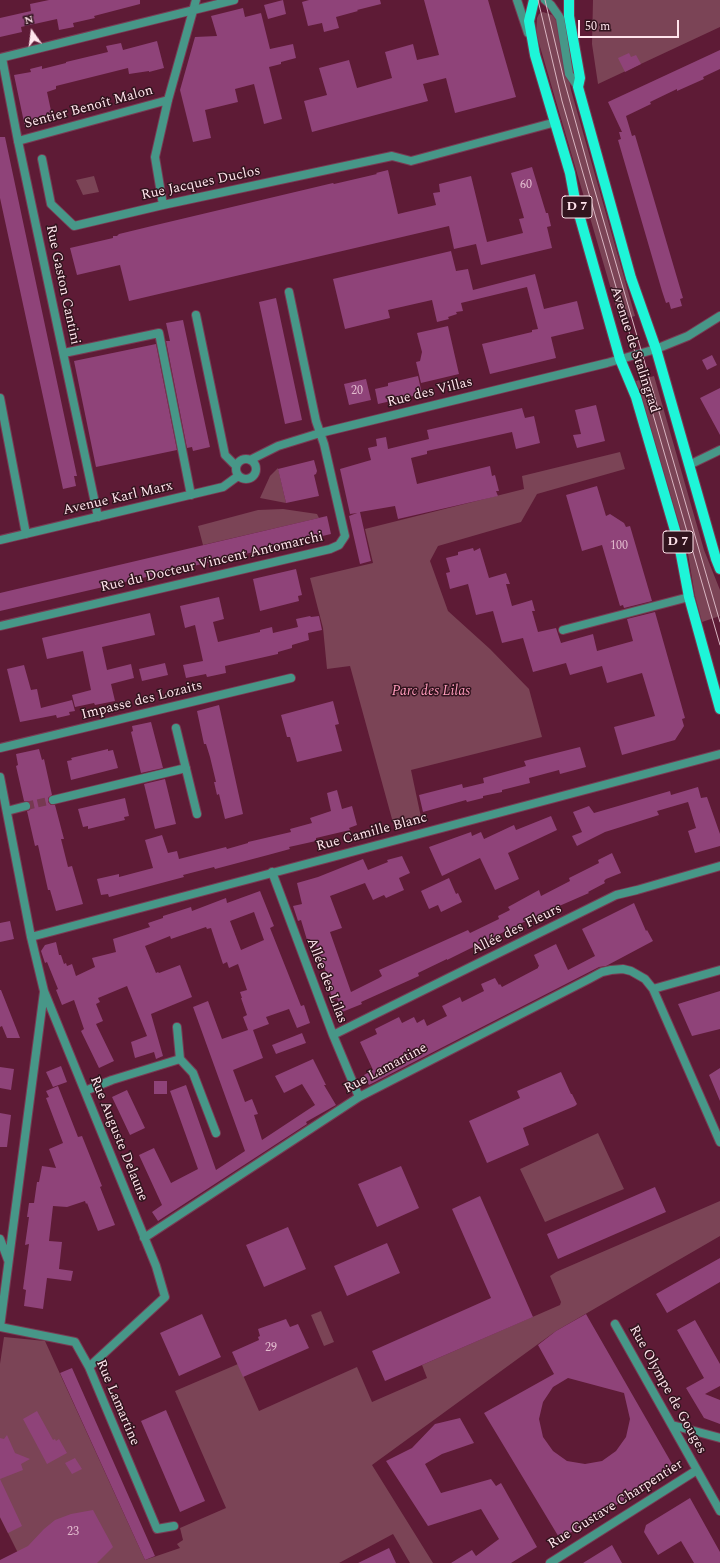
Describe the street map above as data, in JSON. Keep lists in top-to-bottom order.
{
  "streets": {
    "main road": ["D 7", "Avenue de Stalingrad"],
    "street": [
      "Sentier Benoît Malon",
      "Rue Jacques Duclos",
      "Rue Gaston Cantini",
      "Rue des Villas",
      "Avenue Karl Marx",
      "Rue du Docteur Vincent Antomarchi",
      "Impasse des Lozaits",
      "Rue Camille Blanc",
      "Allée des Fleurs",
      "Allée des Lilas",
      "Rue Lamartine",
      "Rue Auguste Delaune",
      "Rue Olympe de Gouges",
      "Rue Gustave Charpentier"
    ]
  },
  "crossings": [
    ["Sentier Benoît Malon", "Rue Jacques Duclos"],
    ["Sentier Benoît Malon", "Rue Gaston Cantini"],
    ["Rue Jacques Duclos", "Avenue de Stalingrad"],
    ["D 7", "Avenue de Stalingrad"],
    ["Rue Gaston Cantini", "Avenue Karl Marx"],
    ["Avenue de Stalingrad", "Rue des Villas"],
    ["Rue des Villas", "Avenue Karl Marx"],
    ["Rue des Villas", "Rue du Docteur Vincent Antomarchi"],
    ["Rue Camille Blanc", "Allée des Lilas"],
    ["Rue Camille Blanc", "Rue Auguste Delaune"],
    ["Allée des Fleurs", "Allée des Lilas"],
    ["Allée des Lilas", "Rue Lamartine"],
    ["Rue Lamartine", "Rue Auguste Delaune"],
    ["Rue Olympe de Gouges", "Rue Gustave Charpentier"]
  ],
  "parks": ["Parc des Lilas"],
  "house_numbers": [
    "60",
    "20",
    "100",
    "29",
    "23"
  ],
  "scale_bar": "50 m",
  "north": "top"
}
